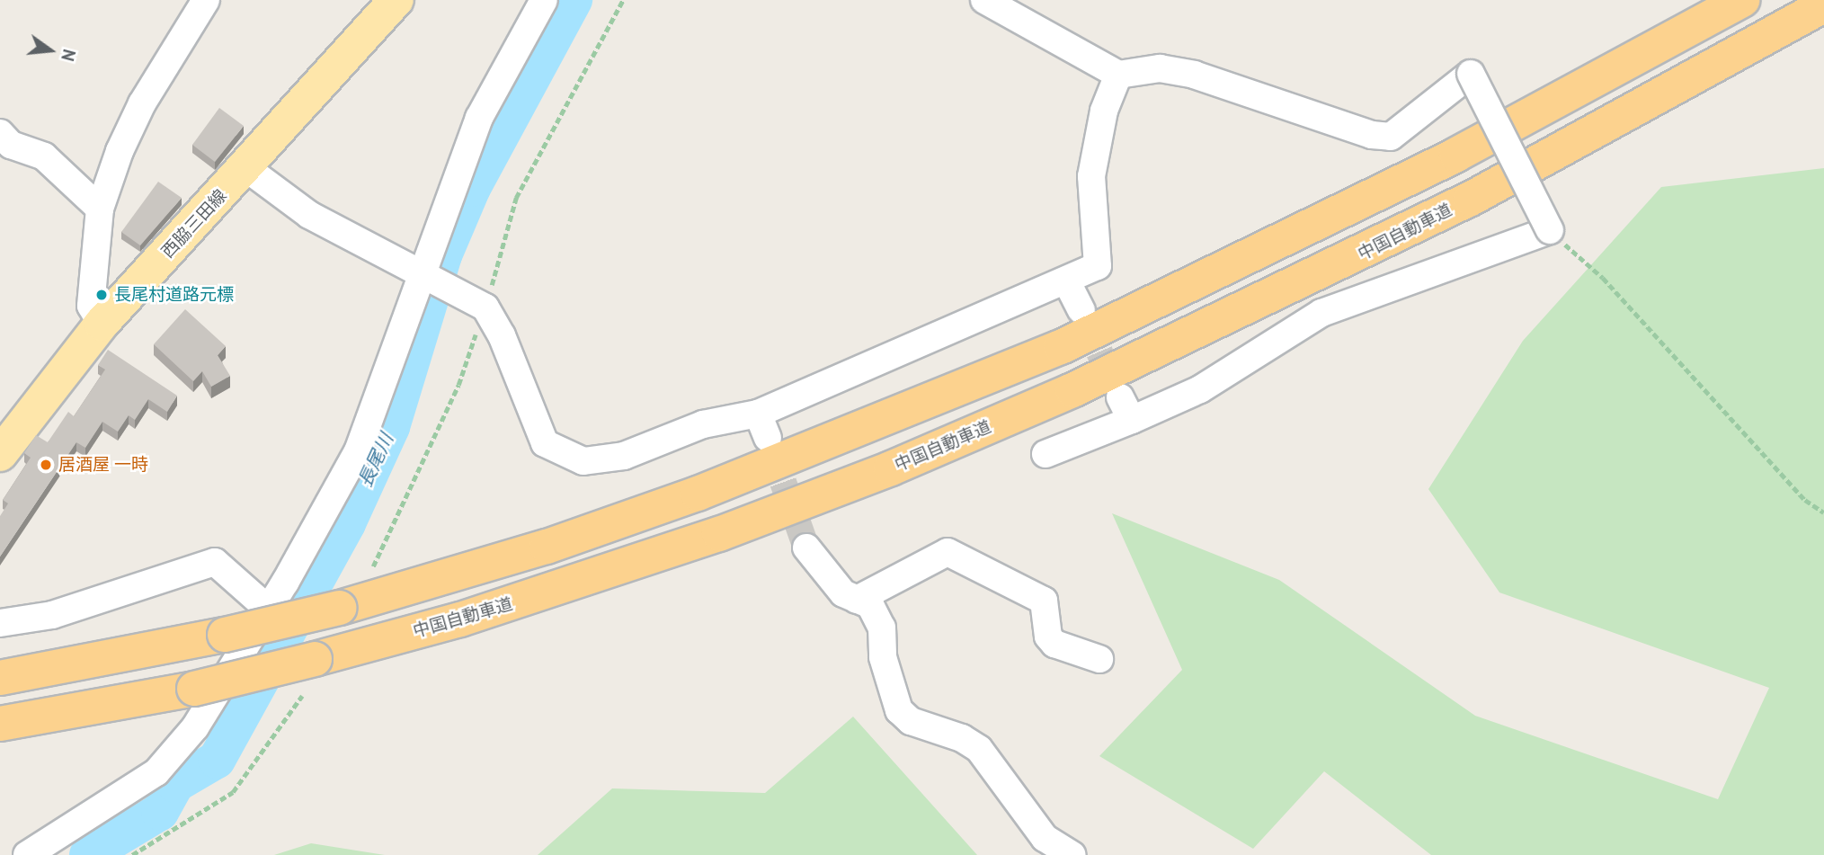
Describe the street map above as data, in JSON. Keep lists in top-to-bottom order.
{
  "streets": {
    "highway": ["中国自動車道"],
    "main road": ["西脇三田線"]
  },
  "water": ["長尾川"],
  "places": ["長尾村道路元標", "居酒屋 一時"],
  "north": "right"
}
